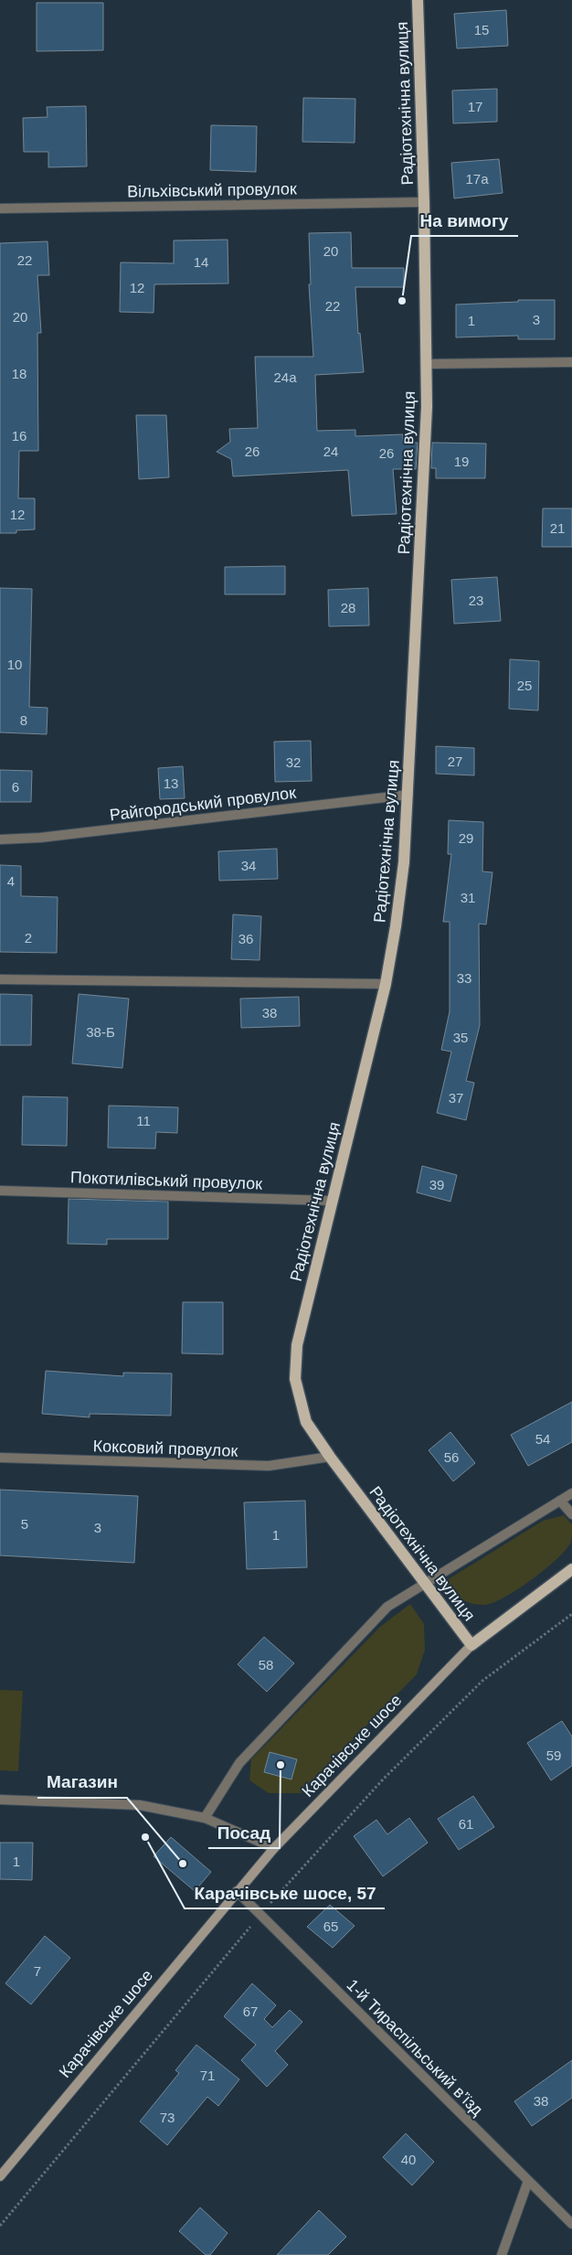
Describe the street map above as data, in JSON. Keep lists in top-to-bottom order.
{
  "streets": {
    "main road": ["Радіотехнічна вулиця", "Карачівське шосе"],
    "street": [
      "Вільхівський провулок",
      "Райгородський провулок",
      "Покотилівський провулок",
      "Коксовий провулок",
      "1-й Тираспільський в’їзд"
    ]
  },
  "crossings": [
    ["Радіотехнічна вулиця", "Вільхівський провулок"],
    ["Радіотехнічна вулиця", "Райгородський провулок"],
    ["Радіотехнічна вулиця", "Покотилівський провулок"],
    ["Радіотехнічна вулиця", "Коксовий провулок"],
    ["Радіотехнічна вулиця", "Карачівське шосе"],
    ["Карачівське шосе", "1-й Тираспільський в’їзд"]
  ],
  "places": [
    "На вимогу",
    "Посад",
    "Карачівське шосе, 57",
    "Магазин"
  ],
  "house_numbers": [
    "15",
    "17",
    "17а",
    "20",
    "22",
    "14",
    "12",
    "22",
    "20",
    "3",
    "1",
    "18",
    "24а",
    "16",
    "26",
    "24",
    "26",
    "19",
    "12",
    "21",
    "23",
    "28",
    "10",
    "25",
    "8",
    "27",
    "32",
    "13",
    "6",
    "29",
    "34",
    "4",
    "31",
    "2",
    "36",
    "33",
    "38",
    "38-Б",
    "35",
    "37",
    "11",
    "39",
    "54",
    "56",
    "5",
    "3",
    "1",
    "58",
    "59",
    "61",
    "1",
    "65",
    "7",
    "67",
    "71",
    "38",
    "73",
    "40"
  ]
}
